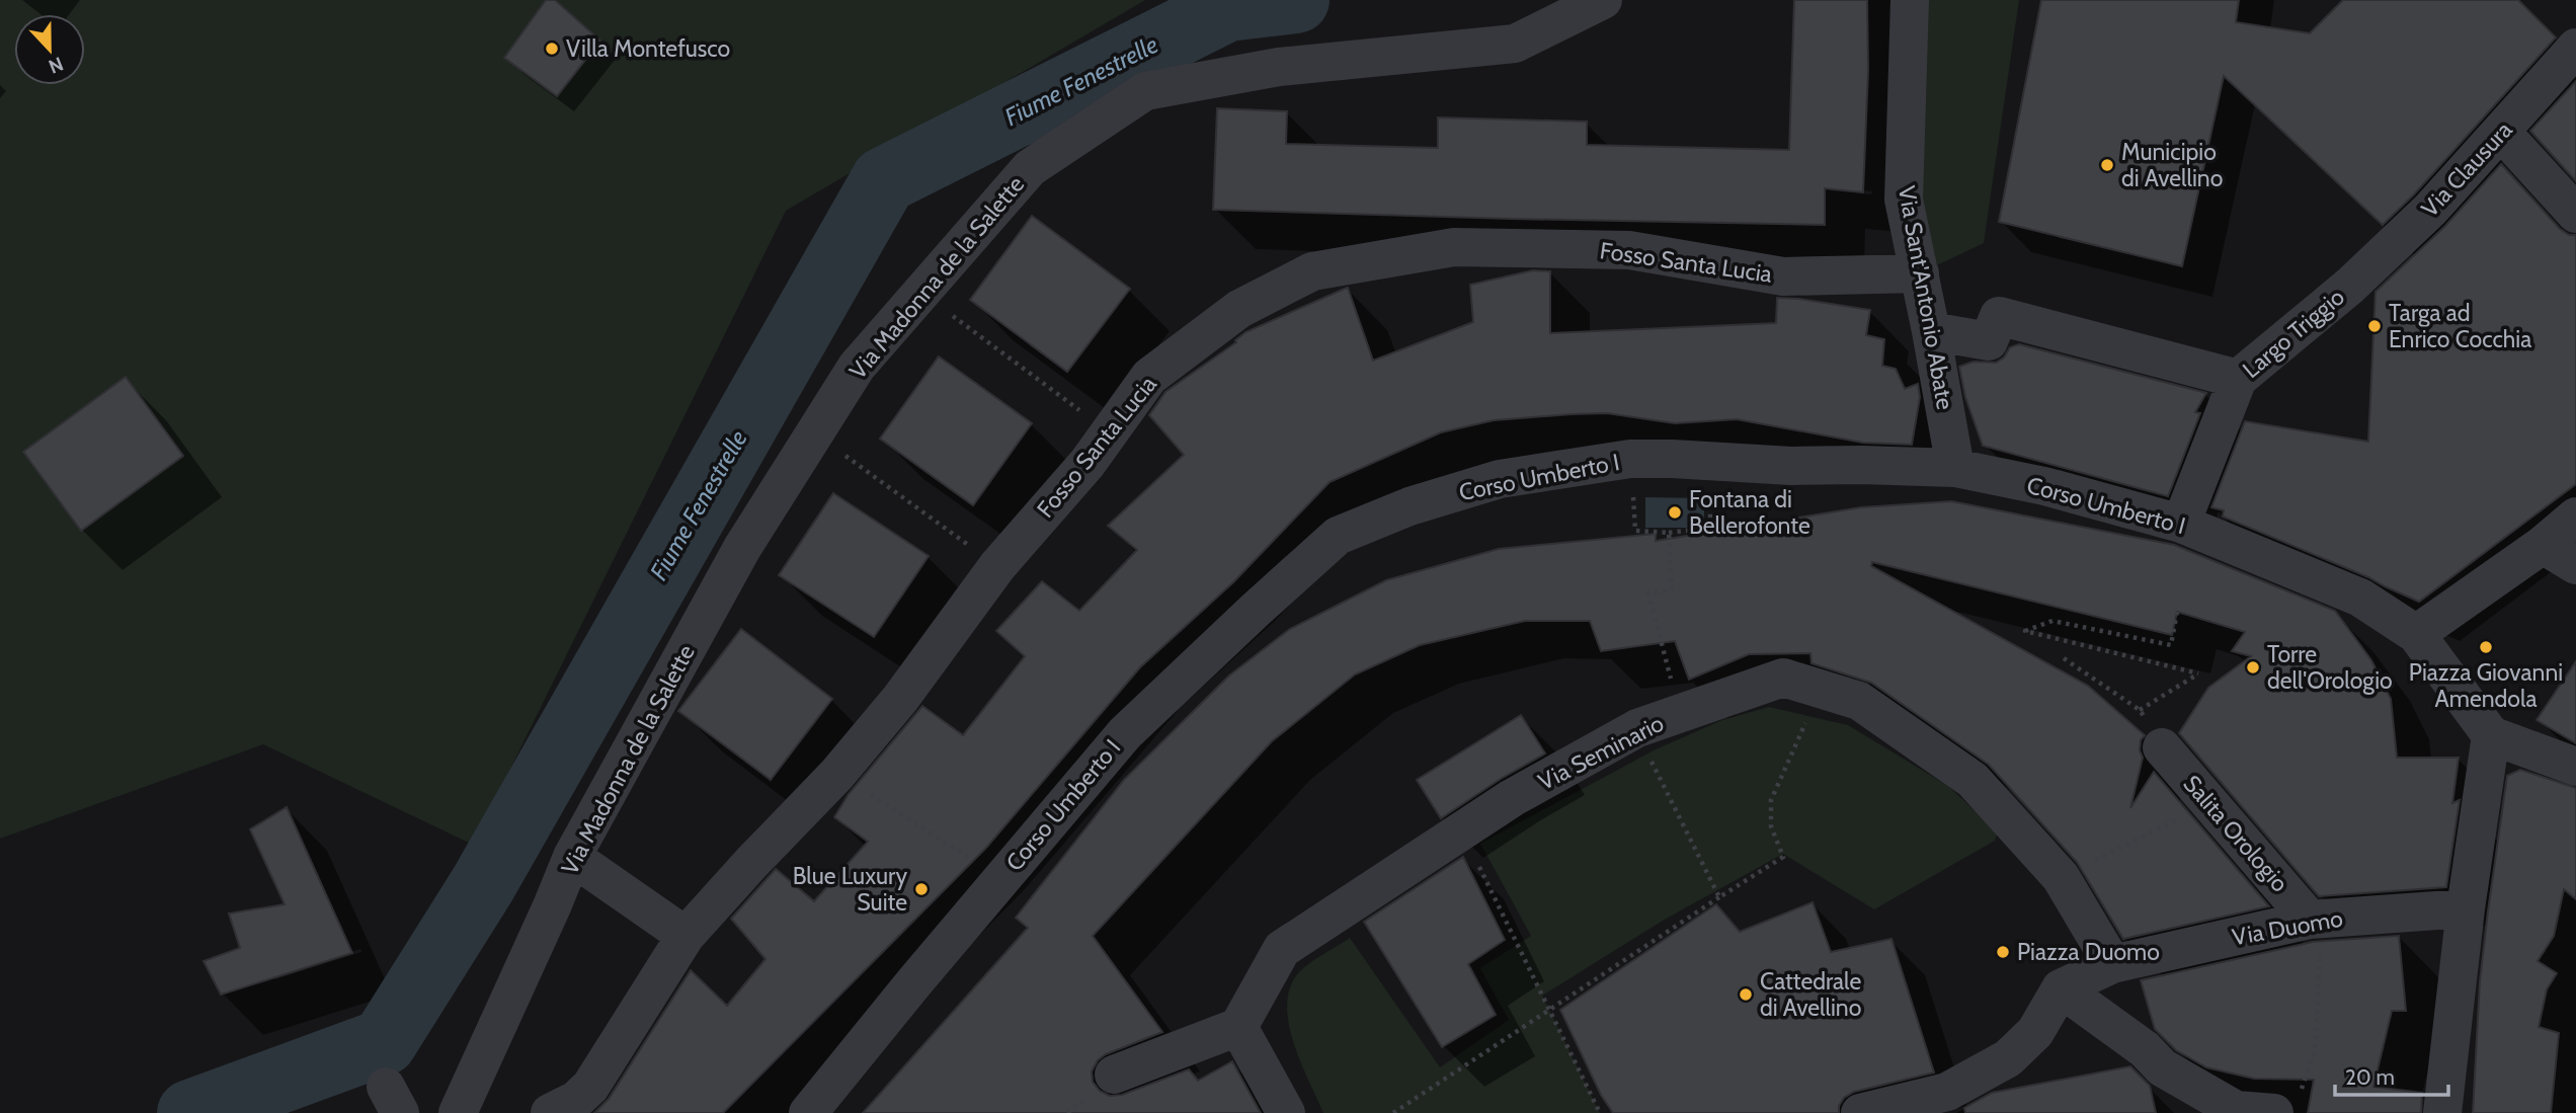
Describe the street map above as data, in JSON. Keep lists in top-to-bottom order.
{
  "streets": {
    "street": [
      "Via Clausura",
      "Fosso Santa Lucia",
      "Via Madonna de la Salette",
      "Via Sant'Antonio Abate",
      "Largo Triggio",
      "Corso Umberto I",
      "Via Seminario",
      "Salita Orologio",
      "Via Duomo"
    ]
  },
  "crossings": [
    ["Via Clausura", "Largo Triggio"],
    ["Fosso Santa Lucia", "Via Sant'Antonio Abate"],
    ["Via Sant'Antonio Abate", "Corso Umberto I"],
    ["Largo Triggio", "Corso Umberto I"],
    ["Via Seminario", "Via Duomo"],
    ["Salita Orologio", "Via Duomo"]
  ],
  "water": ["Fiume Fenestrelle"],
  "places": [
    "Villa Montefusco",
    "Municipio di Avellino",
    "Targa ad Enrico Cocchia",
    "Fontana di Bellerofonte",
    "Piazza Giovanni Amendola",
    "Torre dell'Orologio",
    "Blue Luxury Suite",
    "Piazza Duomo",
    "Cattedrale di Avellino"
  ],
  "scale_bar": "20 m",
  "north": "bottom"
}
